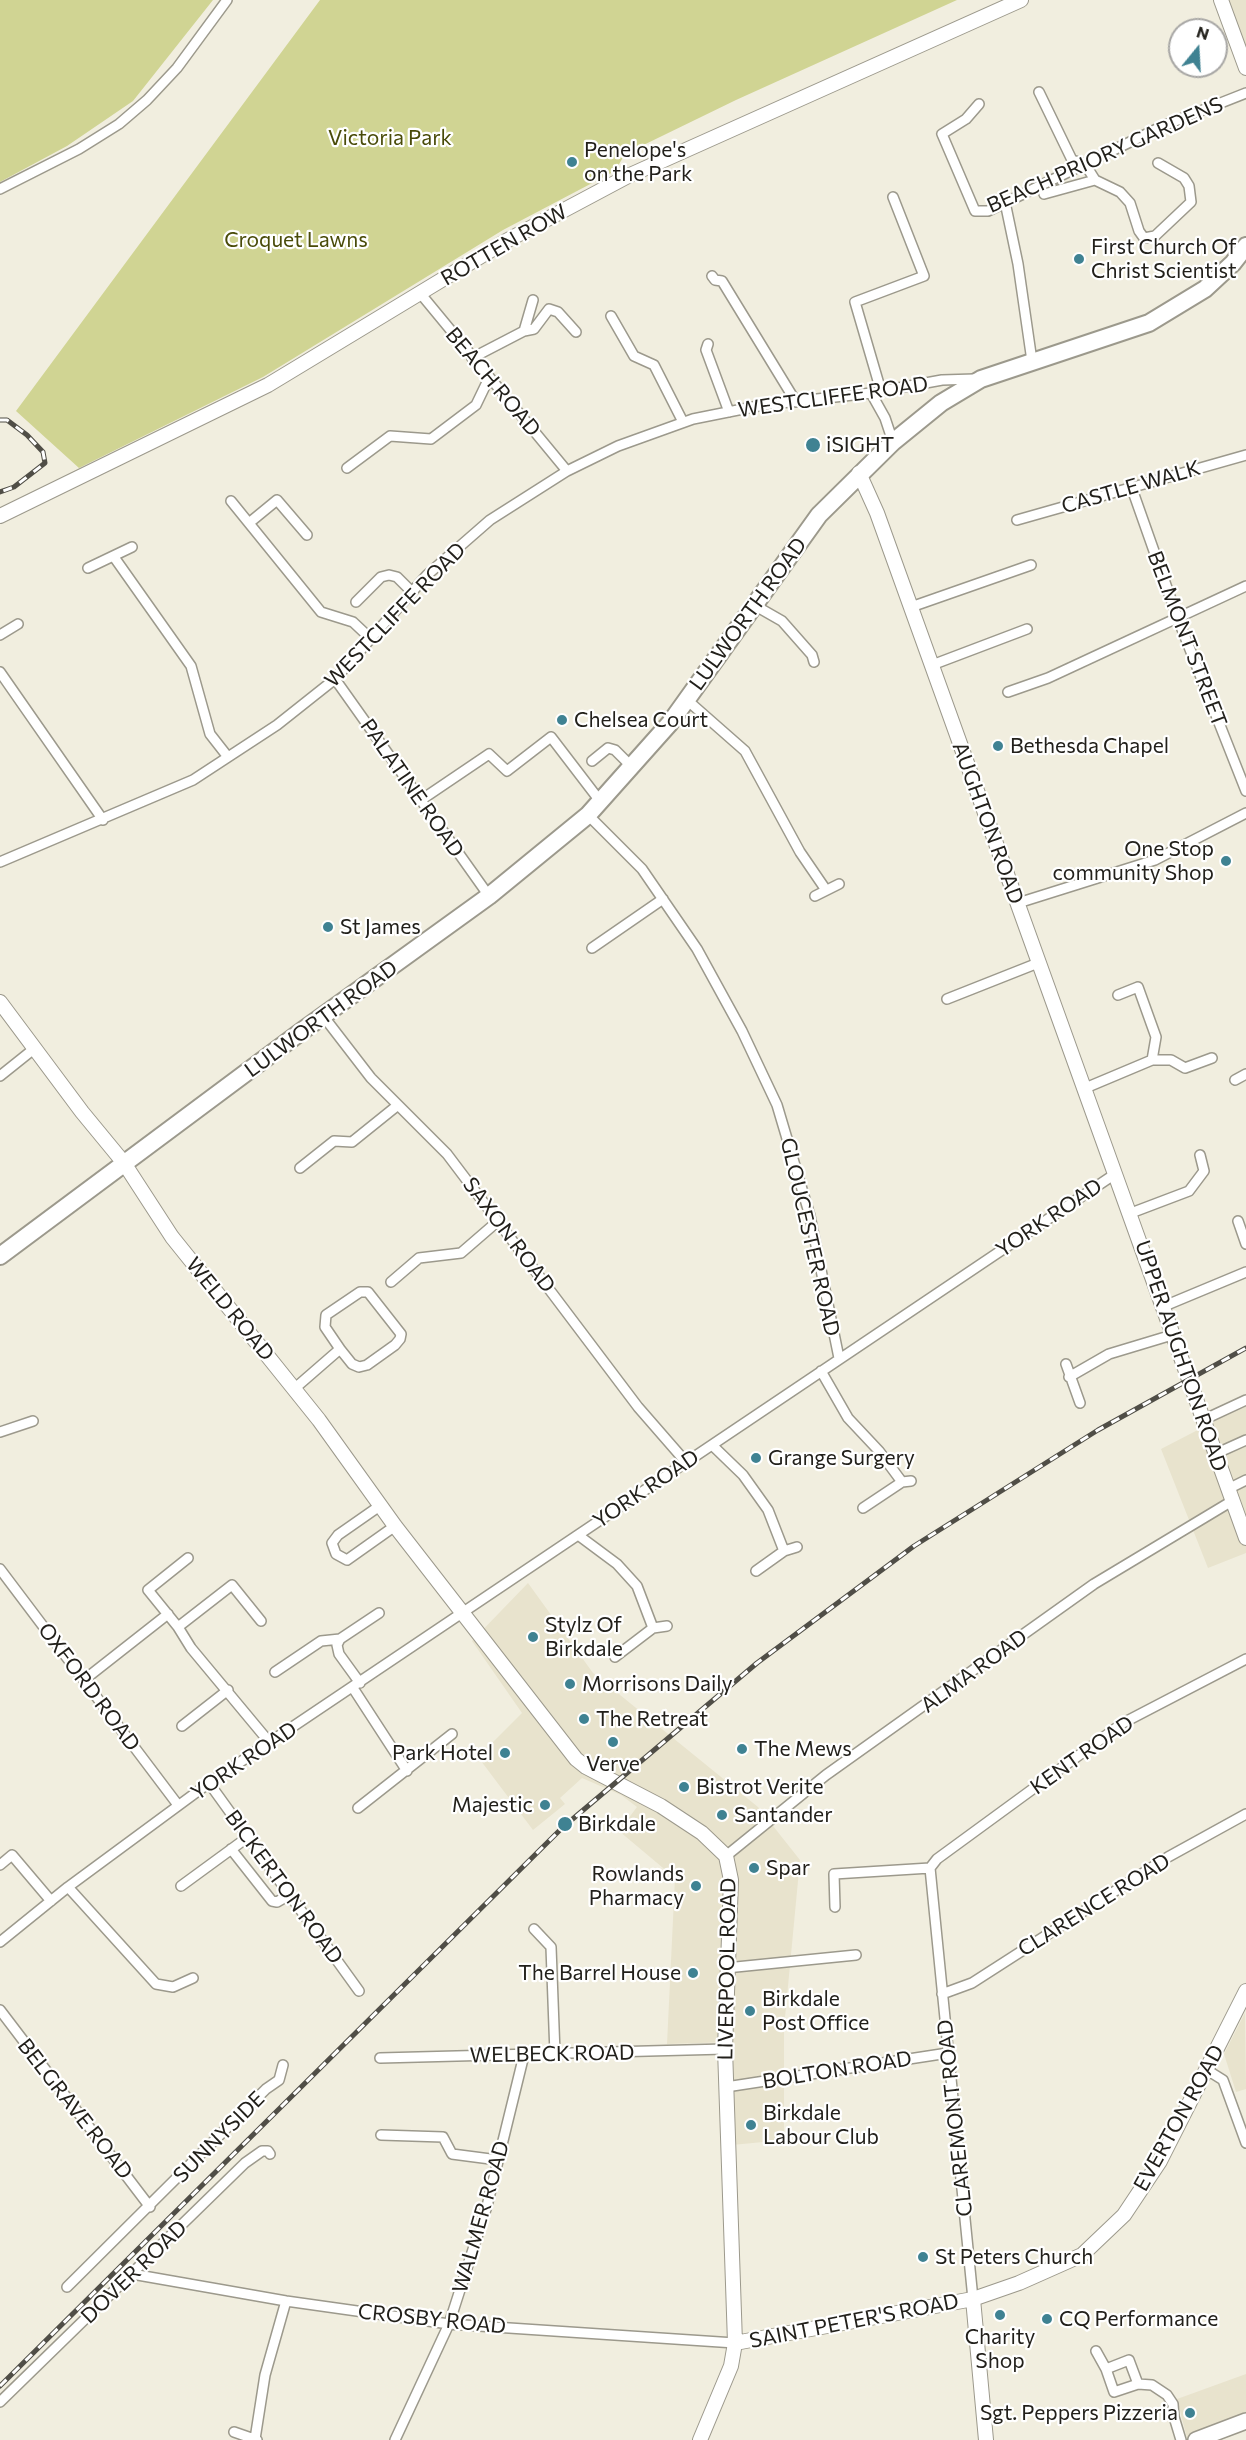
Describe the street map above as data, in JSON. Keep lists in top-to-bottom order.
{
  "streets": {
    "highway": ["LULWORTH ROAD"],
    "street": [
      "BEACH PRIORY GARDENS",
      "ROTTEN ROW",
      "BEACH ROAD",
      "WESTCLIFFE ROAD",
      "CASTLE WALK",
      "BELMONT STREET",
      "PALATINE ROAD",
      "AUGHTON ROAD",
      "YORK ROAD",
      "SAXON ROAD",
      "GLOUCESTER ROAD",
      "WELD ROAD",
      "UPPER AUGHTON ROAD",
      "ALMA ROAD",
      "OXFORD ROAD",
      "KENT ROAD",
      "BICKERTON ROAD",
      "CLARENCE ROAD",
      "LIVERPOOL ROAD",
      "WELBECK ROAD",
      "BOLTON ROAD",
      "BELGRAVE ROAD",
      "CLAREMONT ROAD",
      "EVERTON ROAD",
      "SUNNYSIDE",
      "WALMER ROAD",
      "DOVER ROAD",
      "CROSBY ROAD",
      "SAINT PETER'S ROAD"
    ]
  },
  "crossings": [
    ["ROTTEN ROW", "BEACH ROAD"],
    ["BEACH ROAD", "WESTCLIFFE ROAD"],
    ["WESTCLIFFE ROAD", "LULWORTH ROAD"],
    ["WESTCLIFFE ROAD", "PALATINE ROAD"],
    ["CASTLE WALK", "BELMONT STREET"],
    ["LULWORTH ROAD", "PALATINE ROAD"],
    ["LULWORTH ROAD", "AUGHTON ROAD"],
    ["LULWORTH ROAD", "SAXON ROAD"],
    ["LULWORTH ROAD", "GLOUCESTER ROAD"],
    ["LULWORTH ROAD", "WELD ROAD"],
    ["AUGHTON ROAD", "YORK ROAD"],
    ["AUGHTON ROAD", "UPPER AUGHTON ROAD"],
    ["YORK ROAD", "SAXON ROAD"],
    ["YORK ROAD", "GLOUCESTER ROAD"],
    ["YORK ROAD", "WELD ROAD"],
    ["YORK ROAD", "UPPER AUGHTON ROAD"],
    ["YORK ROAD", "OXFORD ROAD"],
    ["YORK ROAD", "BICKERTON ROAD"],
    ["YORK ROAD", "LIVERPOOL ROAD"],
    ["WELD ROAD", "LIVERPOOL ROAD"],
    ["UPPER AUGHTON ROAD", "ALMA ROAD"],
    ["ALMA ROAD", "LIVERPOOL ROAD"],
    ["KENT ROAD", "CLAREMONT ROAD"],
    ["CLARENCE ROAD", "CLAREMONT ROAD"],
    ["LIVERPOOL ROAD", "WELBECK ROAD"],
    ["LIVERPOOL ROAD", "BOLTON ROAD"],
    ["LIVERPOOL ROAD", "CROSBY ROAD"],
    ["LIVERPOOL ROAD", "SAINT PETER'S ROAD"],
    ["WELBECK ROAD", "WALMER ROAD"],
    ["BOLTON ROAD", "CLAREMONT ROAD"],
    ["BELGRAVE ROAD", "SUNNYSIDE"],
    ["CLAREMONT ROAD", "EVERTON ROAD"],
    ["CLAREMONT ROAD", "SAINT PETER'S ROAD"],
    ["EVERTON ROAD", "SAINT PETER'S ROAD"],
    ["WALMER ROAD", "CROSBY ROAD"],
    ["DOVER ROAD", "CROSBY ROAD"],
    ["CROSBY ROAD", "SAINT PETER'S ROAD"]
  ],
  "parks": ["Victoria Park", "Croquet Lawns"],
  "places": [
    "Penelope's on the Park",
    "First Church Of Christ Scientist",
    "iSIGHT",
    "Chelsea Court",
    "Bethesda Chapel",
    "One Stop community Shop",
    "St James",
    "Grange Surgery",
    "Stylz Of Birkdale",
    "Morrisons Daily",
    "The Retreat",
    "Verve",
    "The Mews",
    "Park Hotel",
    "Bistrot Verite",
    "Majestic",
    "Santander",
    "Birkdale",
    "Spar",
    "Rowlands Pharmacy",
    "The Barrel House",
    "Birkdale Post Office",
    "Birkdale Labour Club",
    "St Peters Church",
    "Charity Shop",
    "CQ Performance",
    "Sgt. Peppers Pizzeria"
  ],
  "north": "top"
}
